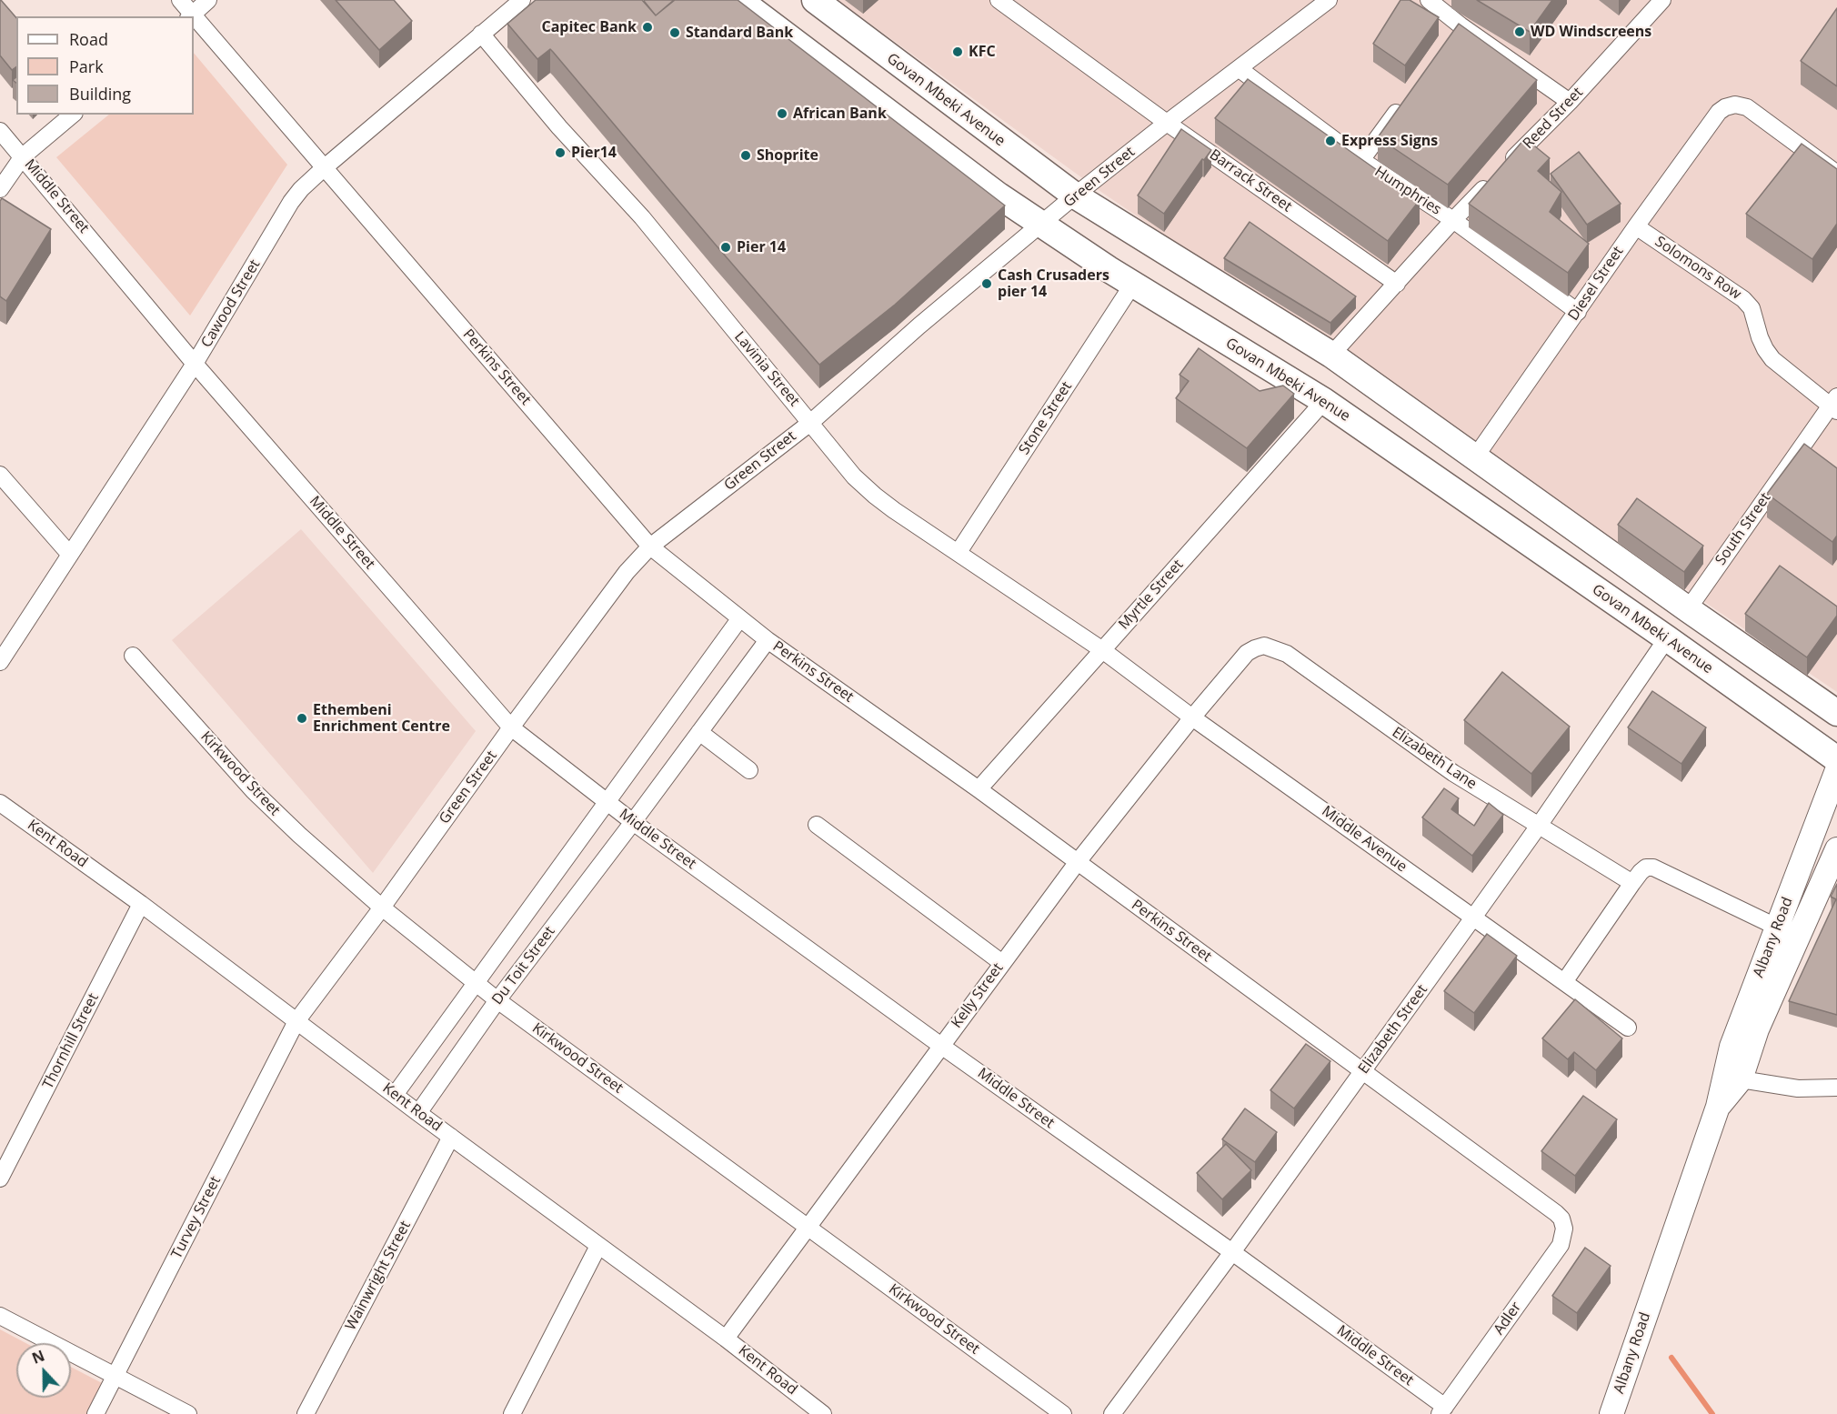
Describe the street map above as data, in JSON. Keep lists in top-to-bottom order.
{
  "streets": {
    "main road": ["Govan Mbeki Avenue", "Albany Road"],
    "street": [
      "Reed Street",
      "Green Street",
      "Barrack Street",
      "Humphries",
      "Middle Street",
      "Solomons Row",
      "Diesel Street",
      "Cawood Street",
      "Perkins Street",
      "Lavinia Street",
      "Stone Street",
      "South Street",
      "Myrtle Street",
      "Elizabeth Lane",
      "Kirkwood Street",
      "Middle Avenue",
      "Kent Road",
      "Du Toit Street",
      "Kelly Street",
      "Elizabeth Street",
      "Thornhill Street",
      "Turvey Street",
      "Wainwright Street",
      "Adler"
    ]
  },
  "crossings": [
    ["Govan Mbeki Avenue", "Reed Street"],
    ["Govan Mbeki Avenue", "Green Street"],
    ["Govan Mbeki Avenue", "Diesel Street"],
    ["Govan Mbeki Avenue", "Stone Street"],
    ["Govan Mbeki Avenue", "South Street"],
    ["Govan Mbeki Avenue", "Myrtle Street"],
    ["Govan Mbeki Avenue", "Elizabeth Street"],
    ["Reed Street", "Barrack Street"],
    ["Reed Street", "Humphries"],
    ["Green Street", "Barrack Street"],
    ["Green Street", "Humphries"],
    ["Green Street", "Middle Street"],
    ["Green Street", "Perkins Street"],
    ["Green Street", "Lavinia Street"],
    ["Green Street", "Kirkwood Street"],
    ["Green Street", "Kent Road"],
    ["Green Street", "Turvey Street"],
    ["Humphries", "Diesel Street"],
    ["Middle Street", "Cawood Street"],
    ["Middle Street", "Du Toit Street"],
    ["Middle Street", "Kelly Street"],
    ["Middle Street", "Elizabeth Street"],
    ["Middle Street", "Adler"],
    ["Solomons Row", "Diesel Street"],
    ["Solomons Row", "South Street"],
    ["Cawood Street", "Perkins Street"],
    ["Cawood Street", "Lavinia Street"],
    ["Perkins Street", "Myrtle Street"],
    ["Perkins Street", "Du Toit Street"],
    ["Perkins Street", "Kelly Street"],
    ["Perkins Street", "Elizabeth Street"],
    ["Perkins Street", "Adler"],
    ["Lavinia Street", "Stone Street"],
    ["Lavinia Street", "Myrtle Street"],
    ["Lavinia Street", "Middle Avenue"],
    ["Myrtle Street", "Middle Avenue"],
    ["Elizabeth Lane", "Kelly Street"],
    ["Elizabeth Lane", "Elizabeth Street"],
    ["Kirkwood Street", "Du Toit Street"],
    ["Kirkwood Street", "Kelly Street"],
    ["Middle Avenue", "Kelly Street"],
    ["Middle Avenue", "Elizabeth Street"],
    ["Kent Road", "Du Toit Street"],
    ["Kent Road", "Kelly Street"],
    ["Kent Road", "Thornhill Street"],
    ["Kent Road", "Turvey Street"],
    ["Kent Road", "Wainwright Street"]
  ],
  "places": [
    "Capitec Bank",
    "WD Windscreens",
    "Standard Bank",
    "KFC",
    "African Bank",
    "Express Signs",
    "Pier14",
    "Shoprite",
    "Pier 14",
    "Cash Crusaders pier 14",
    "Ethembeni Enrichment Centre"
  ],
  "legend": ["Road", "Park", "Building"],
  "north": "top"
}
